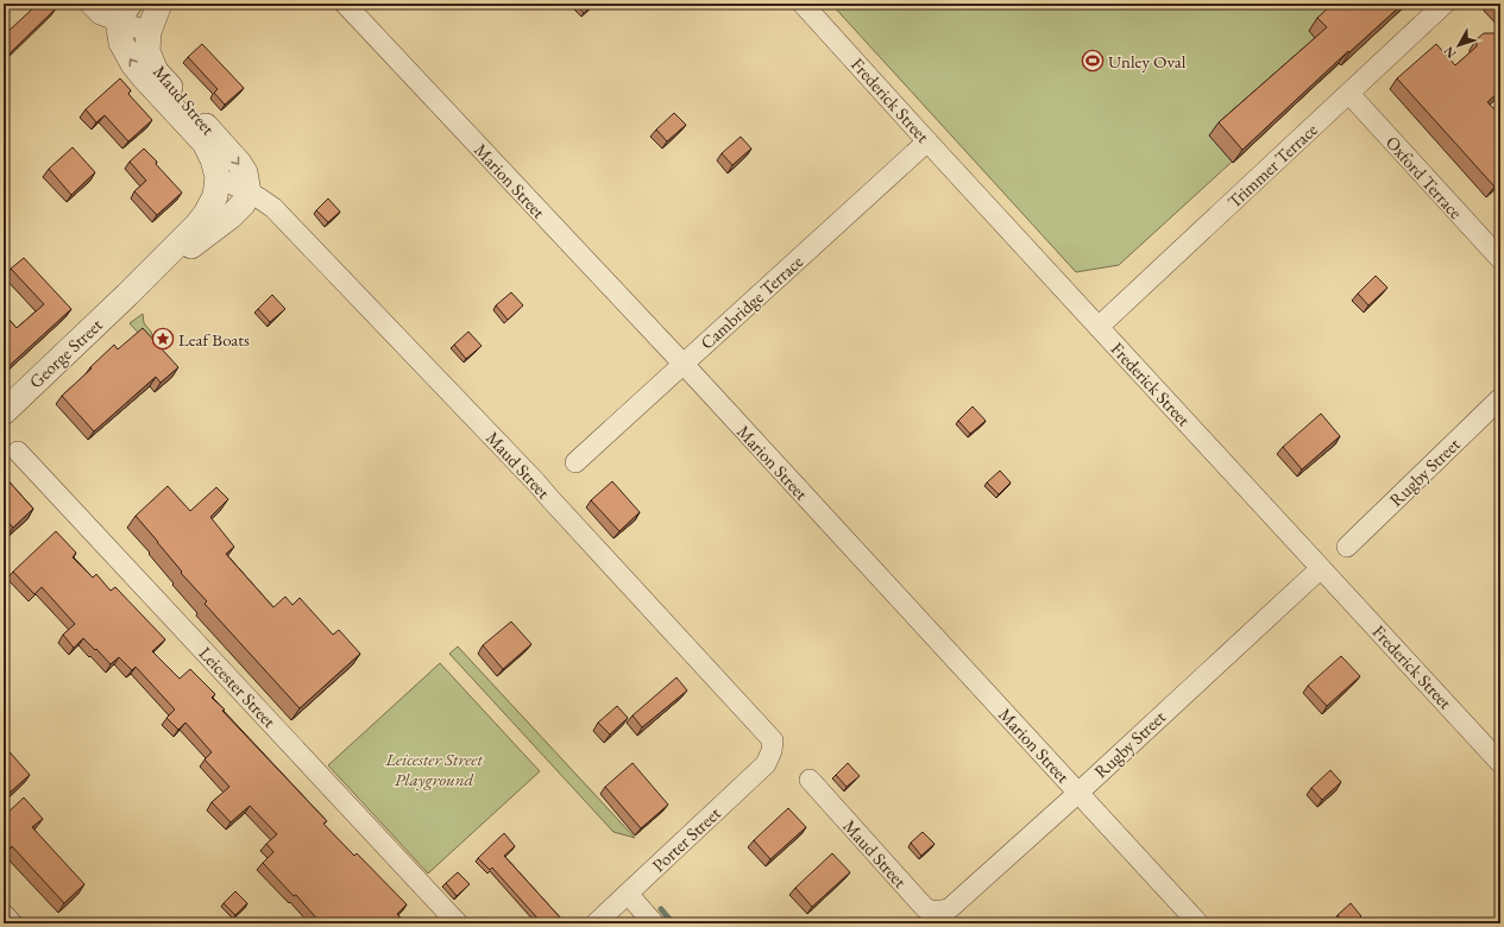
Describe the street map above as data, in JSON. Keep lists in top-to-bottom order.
{
  "streets": {
    "street": [
      "Maud Street",
      "Frederick Street",
      "Trimmer Terrace",
      "Oxford Terrace",
      "Marion Street",
      "Cambridge Terrace",
      "George Street",
      "Rugby Street",
      "Leicester Street",
      "Porter Street"
    ]
  },
  "crossings": [
    ["Maud Street", "George Street"],
    ["Maud Street", "Rugby Street"],
    ["Maud Street", "Porter Street"],
    ["Frederick Street", "Trimmer Terrace"],
    ["Frederick Street", "Cambridge Terrace"],
    ["Frederick Street", "Rugby Street"],
    ["Trimmer Terrace", "Oxford Terrace"],
    ["Marion Street", "Cambridge Terrace"],
    ["Marion Street", "Rugby Street"]
  ],
  "parks": ["Leicester Street Playground"],
  "places": {
    "sports": ["Unley Oval"],
    "place": ["Leaf Boats"]
  },
  "north": "bottom left"
}
